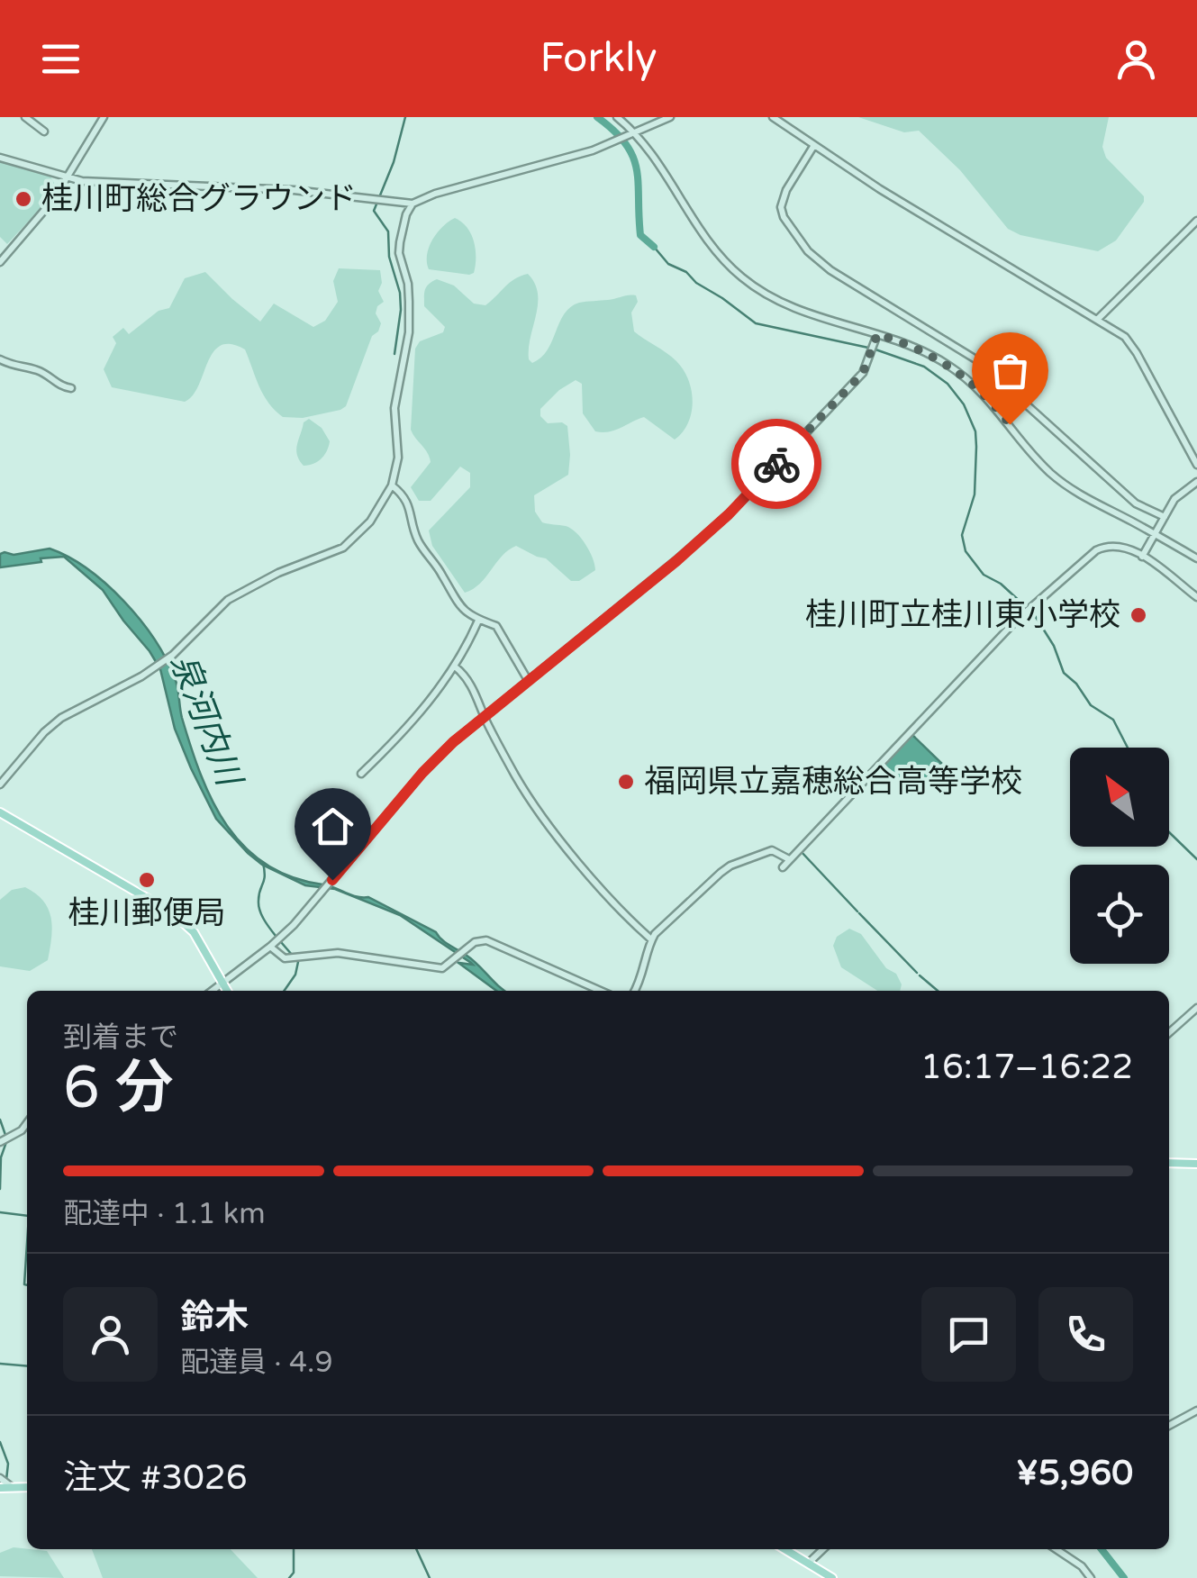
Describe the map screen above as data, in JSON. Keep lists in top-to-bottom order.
{
  "water": ["泉河内川"],
  "places": [
    "桂川町総合グラウンド",
    "桂川町立桂川東小学校",
    "福岡県立嘉穂総合高等学校",
    "桂川郵便局"
  ],
  "north": "top left",
  "page": {
    "header": "Forkly",
    "heading": ["6 分", "到着まで", "16:17–16:22"],
    "panel": [
      "鈴木",
      "配達員 · 4.9",
      "注文 #3026",
      "¥5,960"
    ],
    "bar": "配達中 · 1.1 km"
  }
}
